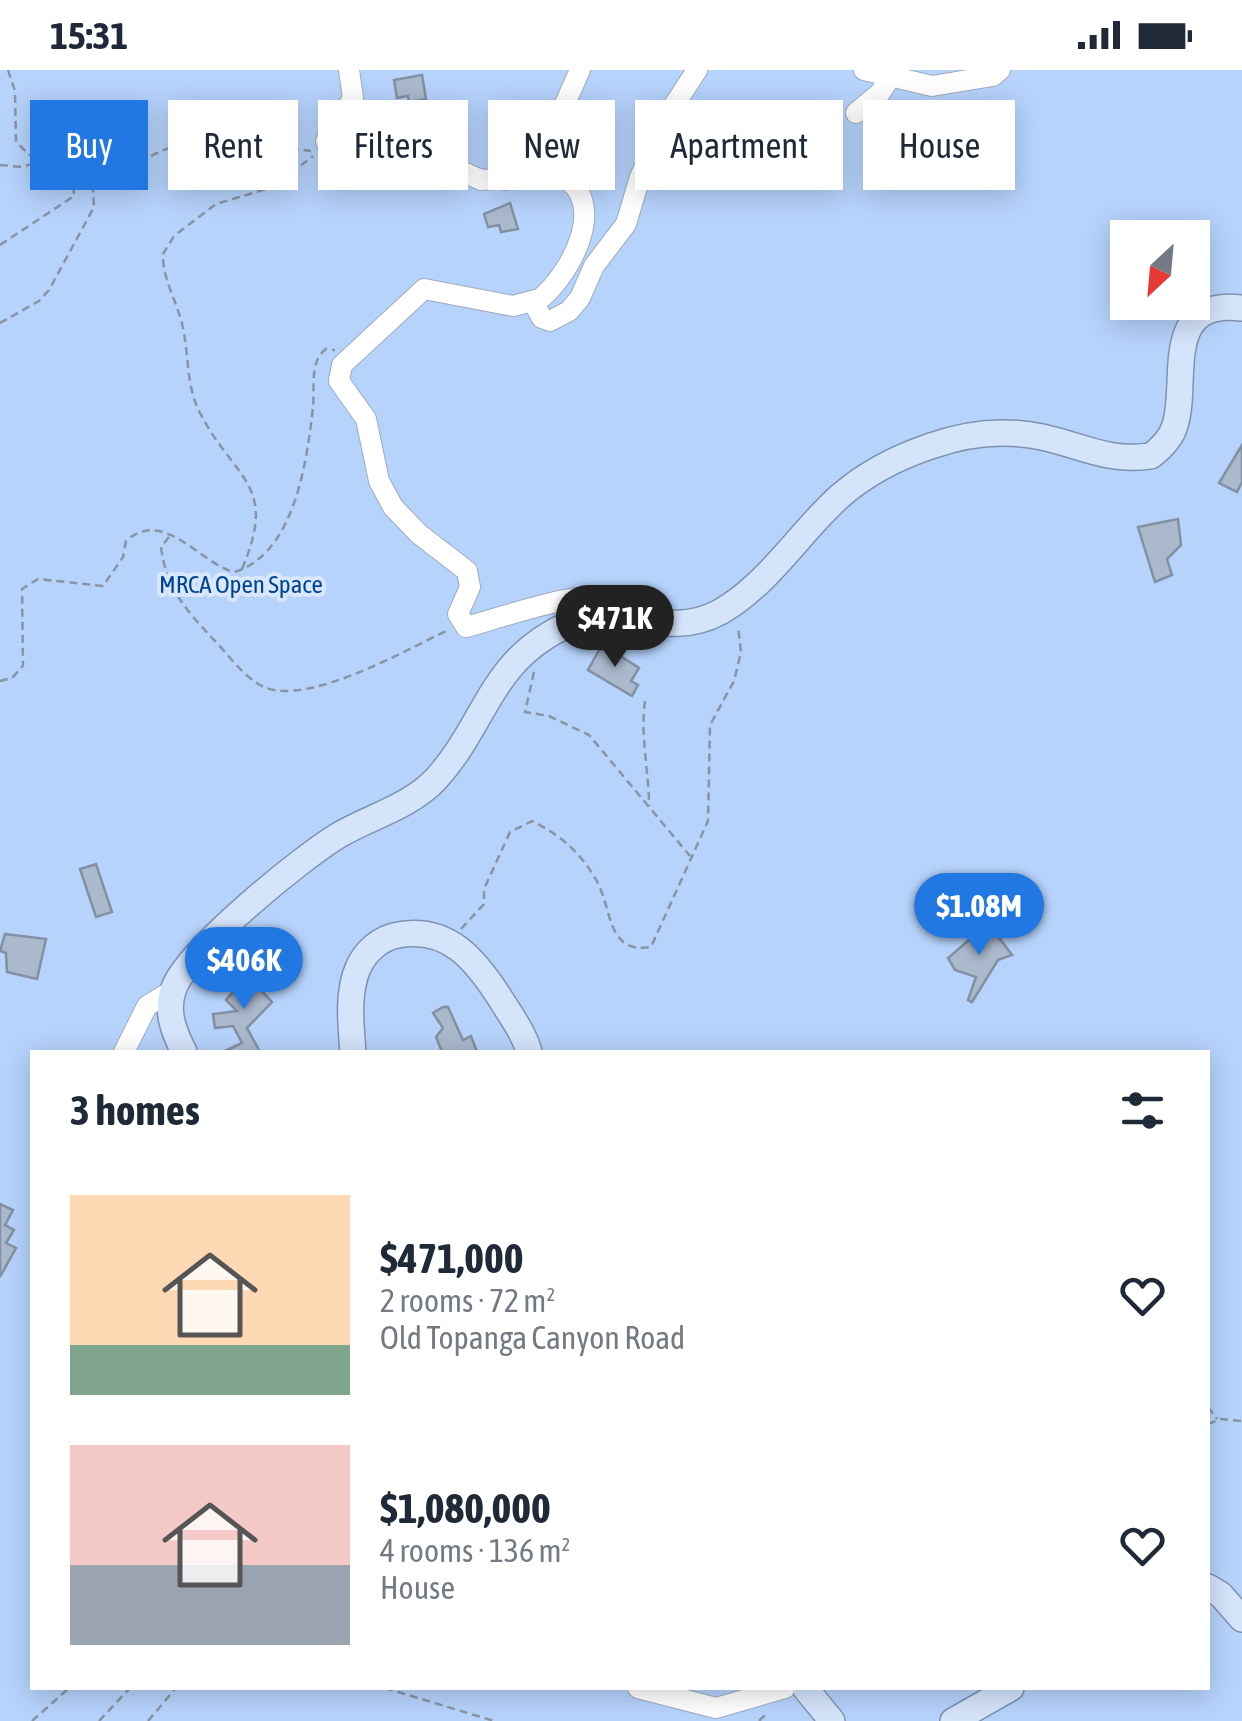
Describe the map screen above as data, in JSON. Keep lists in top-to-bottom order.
{
  "parks": ["MRCA Open Space"],
  "north": "bottom left",
  "page": {
    "status": "15:31",
    "chip": [
      "Buy",
      "Rent",
      "Filters",
      "New",
      "Apartment",
      "House"
    ],
    "price": ["$471K", "$1.08M", "$406K"],
    "heading": "3 homes",
    "list": [
      {
        "name": "$471,000",
        "note": "2 rooms · 72 m² · Old Topanga Canyon Road"
      },
      {
        "name": "$1,080,000",
        "note": "4 rooms · 136 m² · House"
      }
    ]
  }
}
